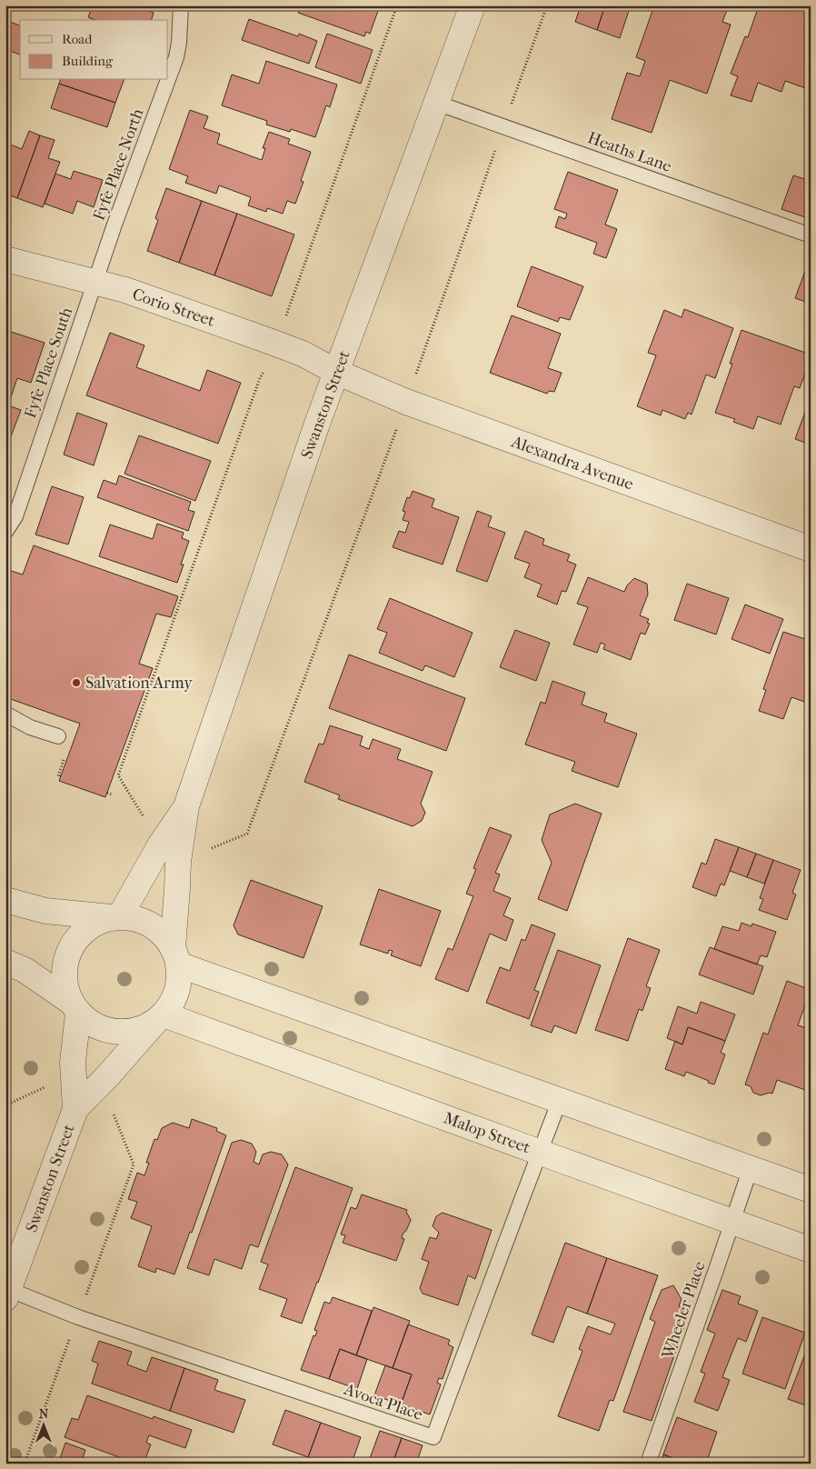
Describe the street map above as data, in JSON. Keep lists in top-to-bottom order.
{
  "streets": {
    "street": [
      "Corio Street",
      "Swanston Street",
      "Alexandra Avenue",
      "Malop Street"
    ],
    "lane": [
      "Heaths Lane",
      "Fyfe Place North",
      "Fyfe Place South",
      "Wheeler Place",
      "Avoca Place"
    ]
  },
  "crossings": [
    ["Heaths Lane", "Swanston Street"],
    ["Fyfe Place North", "Corio Street"],
    ["Fyfe Place North", "Fyfe Place South"],
    ["Corio Street", "Fyfe Place South"],
    ["Corio Street", "Swanston Street"],
    ["Corio Street", "Alexandra Avenue"],
    ["Swanston Street", "Alexandra Avenue"],
    ["Swanston Street", "Malop Street"],
    ["Swanston Street", "Avoca Place"],
    ["Malop Street", "Wheeler Place"],
    ["Malop Street", "Avoca Place"]
  ],
  "places": ["Salvation Army"],
  "legend": ["Road", "Building"],
  "north": "top"
}
